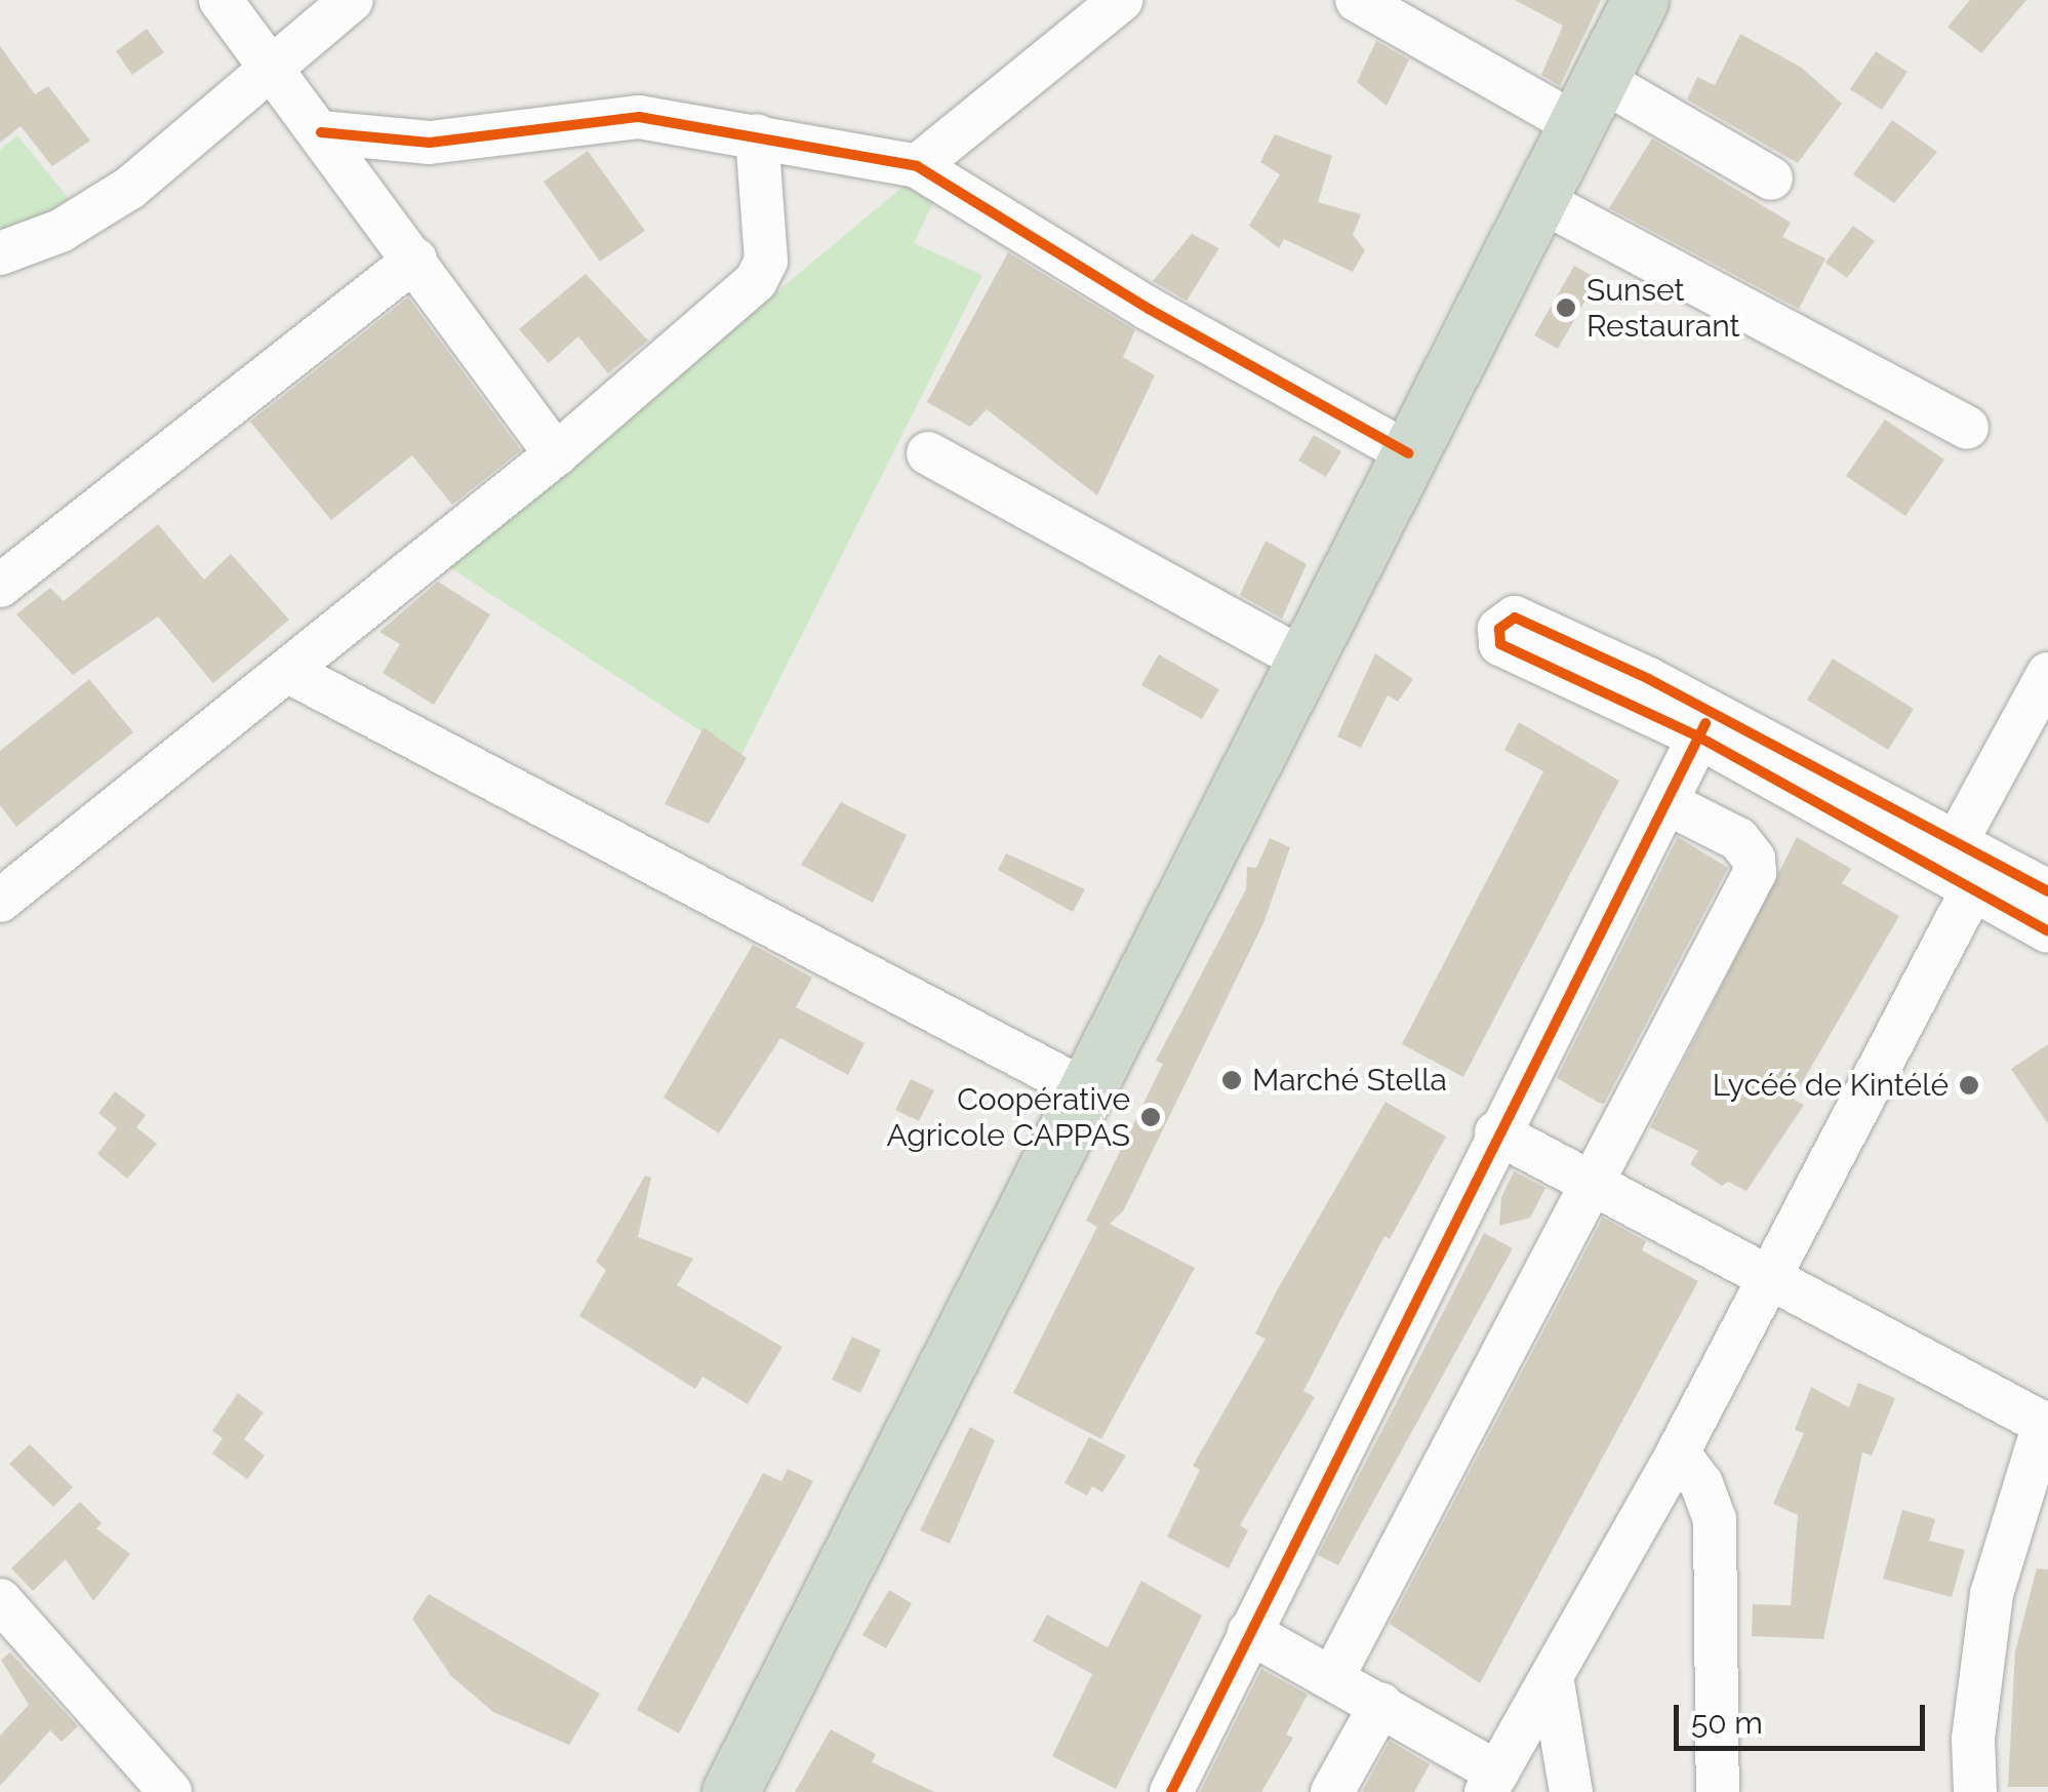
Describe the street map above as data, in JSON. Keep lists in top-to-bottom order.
{
  "places": [
    "Sunset Restaurant",
    "Marché Stella",
    "Lycéé de Kintélé",
    "Coopérative Agricole CAPPAS"
  ],
  "scale_bar": "50 m"
}
